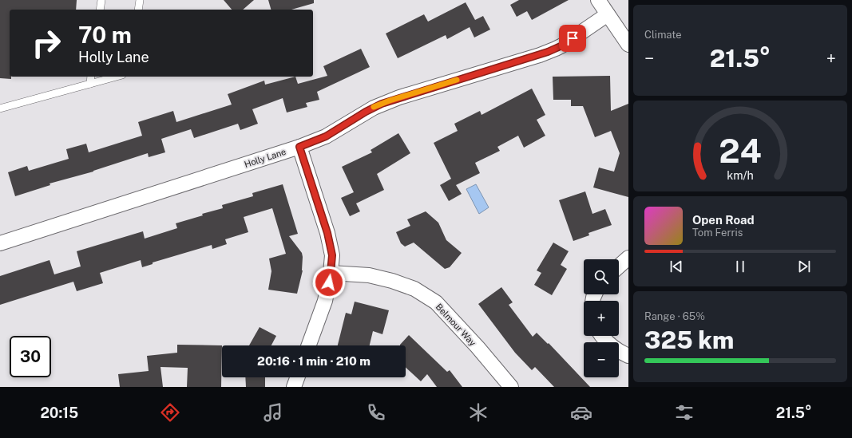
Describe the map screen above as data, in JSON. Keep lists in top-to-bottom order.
{
  "streets": {
    "street": ["Holly Lane", "Belmour Way"]
  },
  "page": {
    "tile": [
      "Climate",
      ["Range · 65%", "325 km"]
    ],
    "turn": ["70 m", "Holly Lane"],
    "heat": ["−", "21.5°", "+"],
    "song": ["Open Road", "Tom Ferris"],
    "map_buttons": ["+", "−"],
    "limit": "30",
    "trip": "20:16 · 1 min · 210 m",
    "tabs": ["20:15", "21.5°"],
    "gauge": ["24", "km/h"]
  }
}
